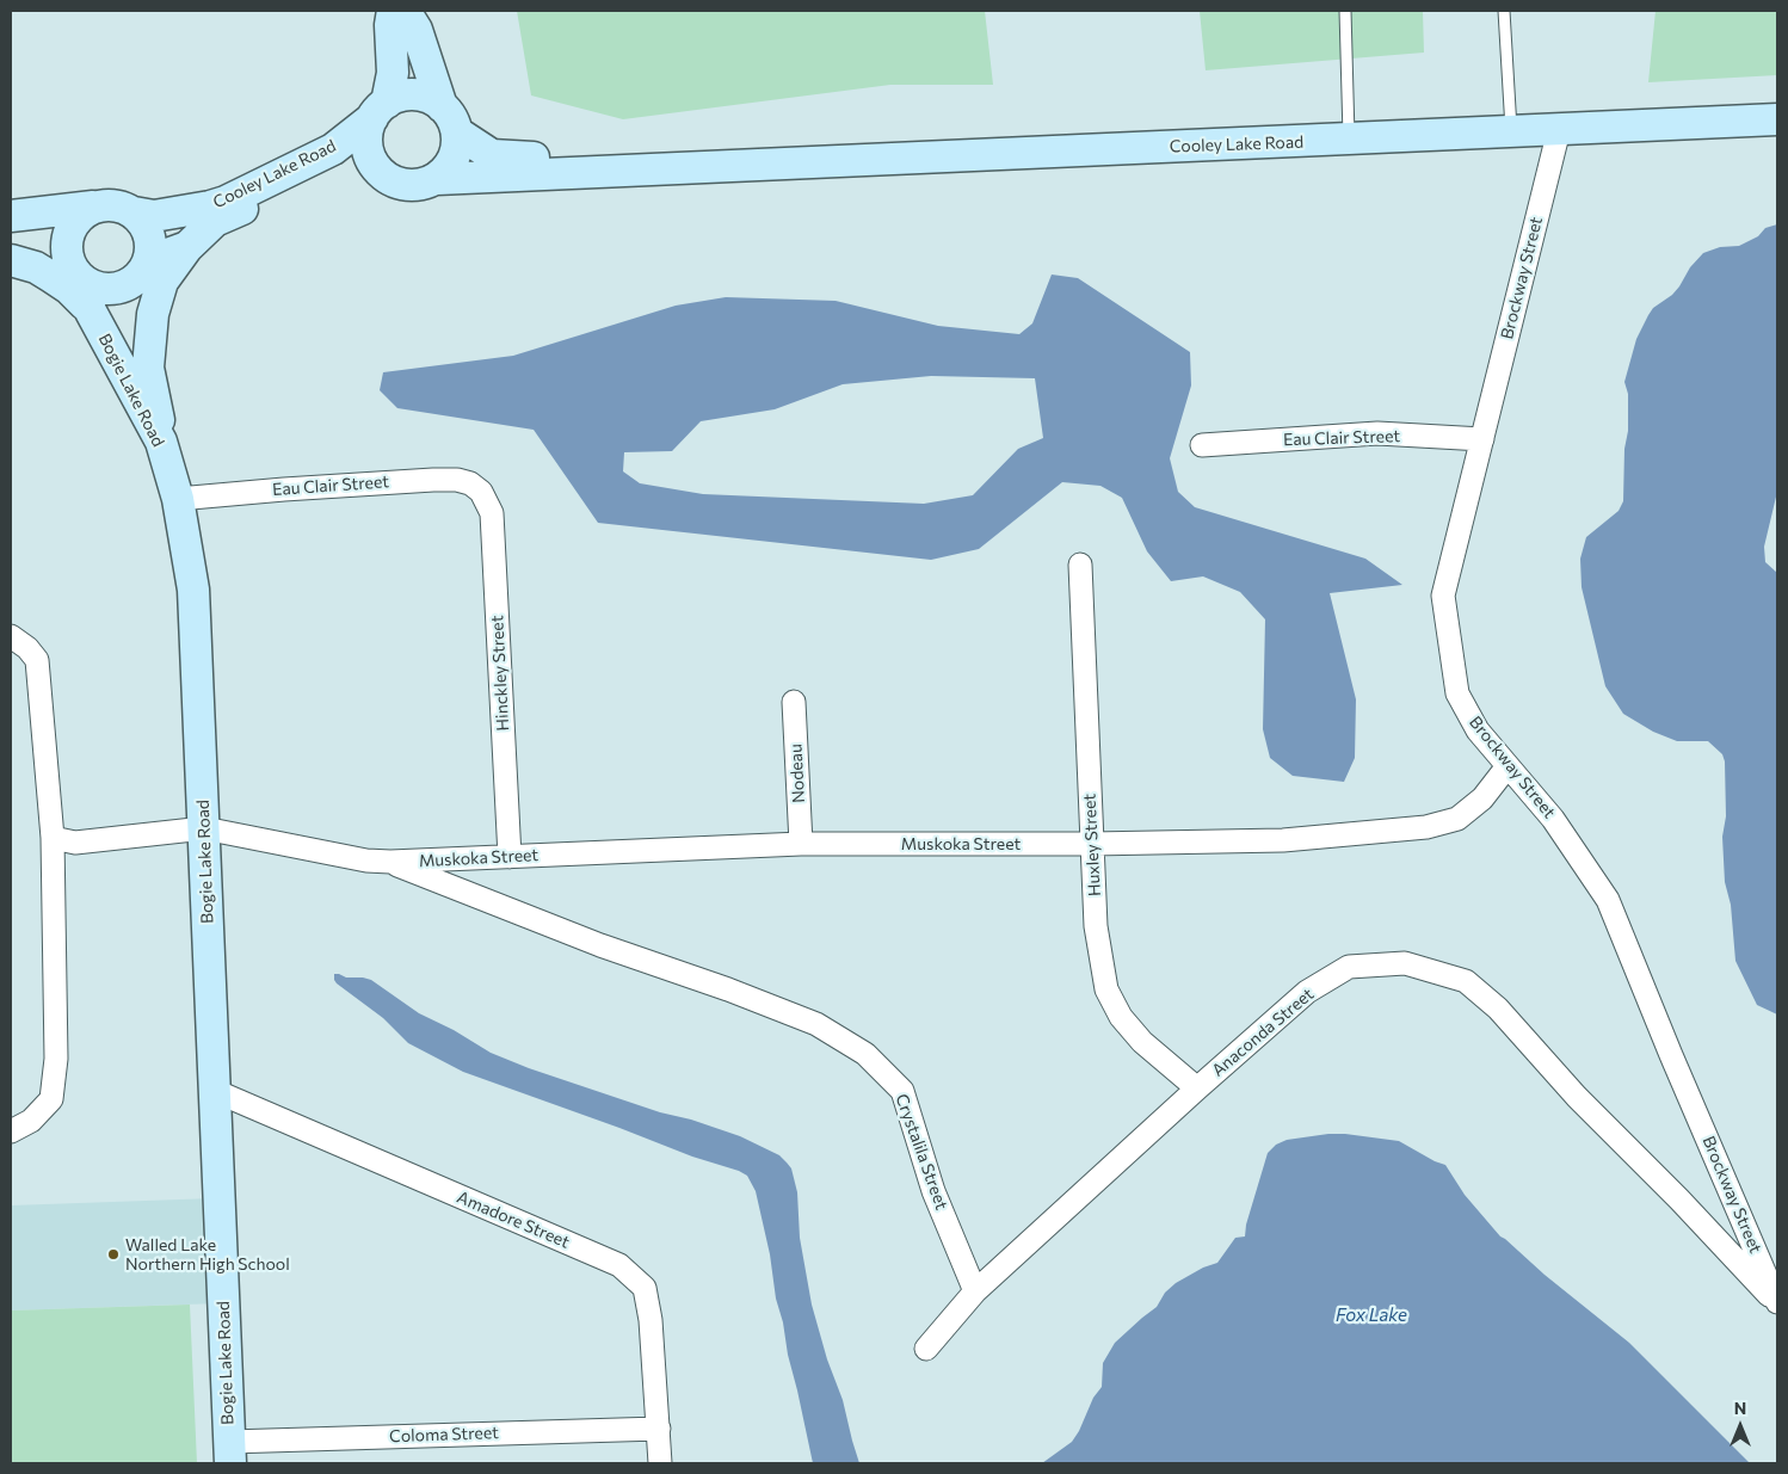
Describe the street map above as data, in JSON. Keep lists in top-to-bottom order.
{
  "streets": {
    "street": [
      "Cooley Lake Road",
      "Brockway Street",
      "Bogie Lake Road",
      "Eau Clair Street",
      "Hinckley Street",
      "Nodeau",
      "Muskoka Street",
      "Huxley Street",
      "Anaconda Street",
      "Crystalila Street",
      "Amadore Street",
      "Coloma Street"
    ]
  },
  "crossings": [
    ["Cooley Lake Road", "Brockway Street"],
    ["Cooley Lake Road", "Bogie Lake Road"],
    ["Brockway Street", "Eau Clair Street"],
    ["Brockway Street", "Muskoka Street"],
    ["Brockway Street", "Anaconda Street"],
    ["Bogie Lake Road", "Eau Clair Street"],
    ["Bogie Lake Road", "Muskoka Street"],
    ["Bogie Lake Road", "Amadore Street"],
    ["Bogie Lake Road", "Coloma Street"],
    ["Eau Clair Street", "Hinckley Street"],
    ["Hinckley Street", "Muskoka Street"],
    ["Nodeau", "Muskoka Street"],
    ["Muskoka Street", "Huxley Street"],
    ["Muskoka Street", "Crystalila Street"],
    ["Huxley Street", "Anaconda Street"],
    ["Anaconda Street", "Crystalila Street"],
    ["Amadore Street", "Coloma Street"]
  ],
  "water": ["Fox Lake"],
  "places": ["Walled Lake Northern High School"],
  "north": "top"
}
